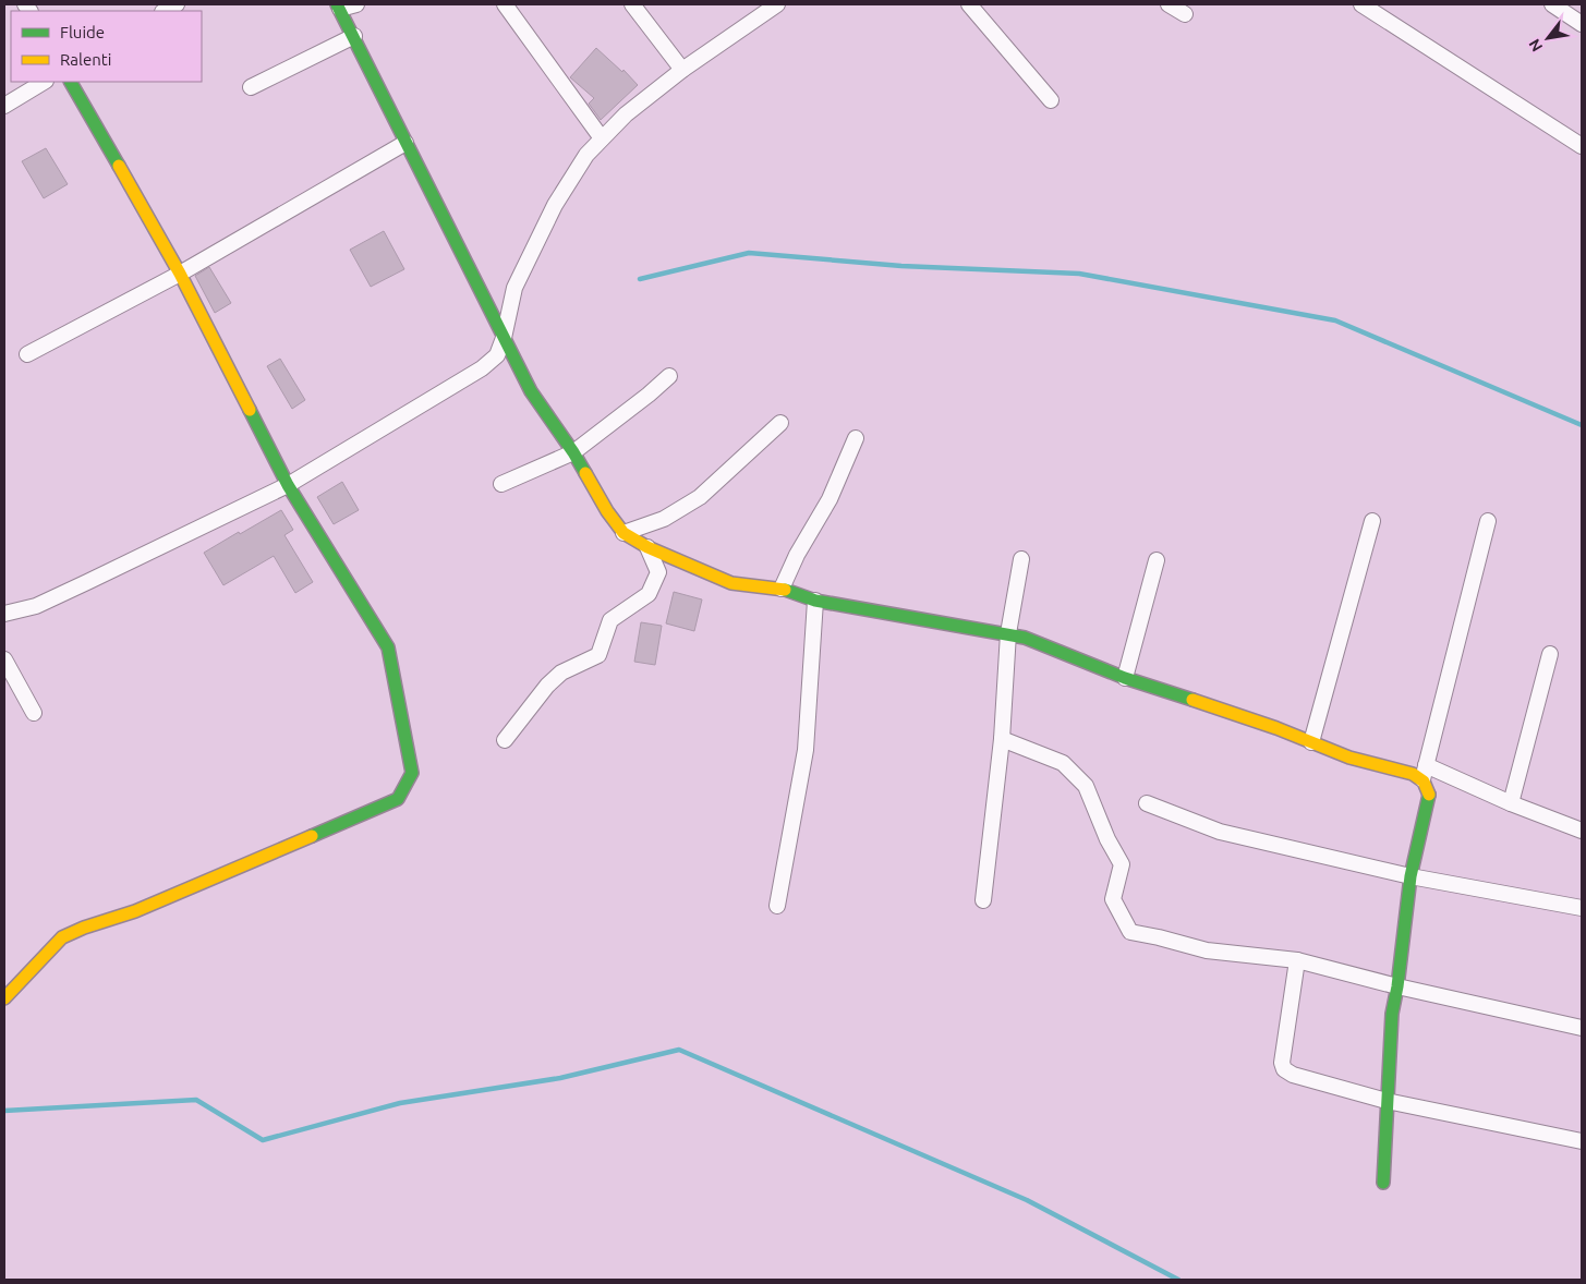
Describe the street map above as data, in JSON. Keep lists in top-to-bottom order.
{
  "legend": ["Fluide", "Ralenti"],
  "north": "bottom left"
}
